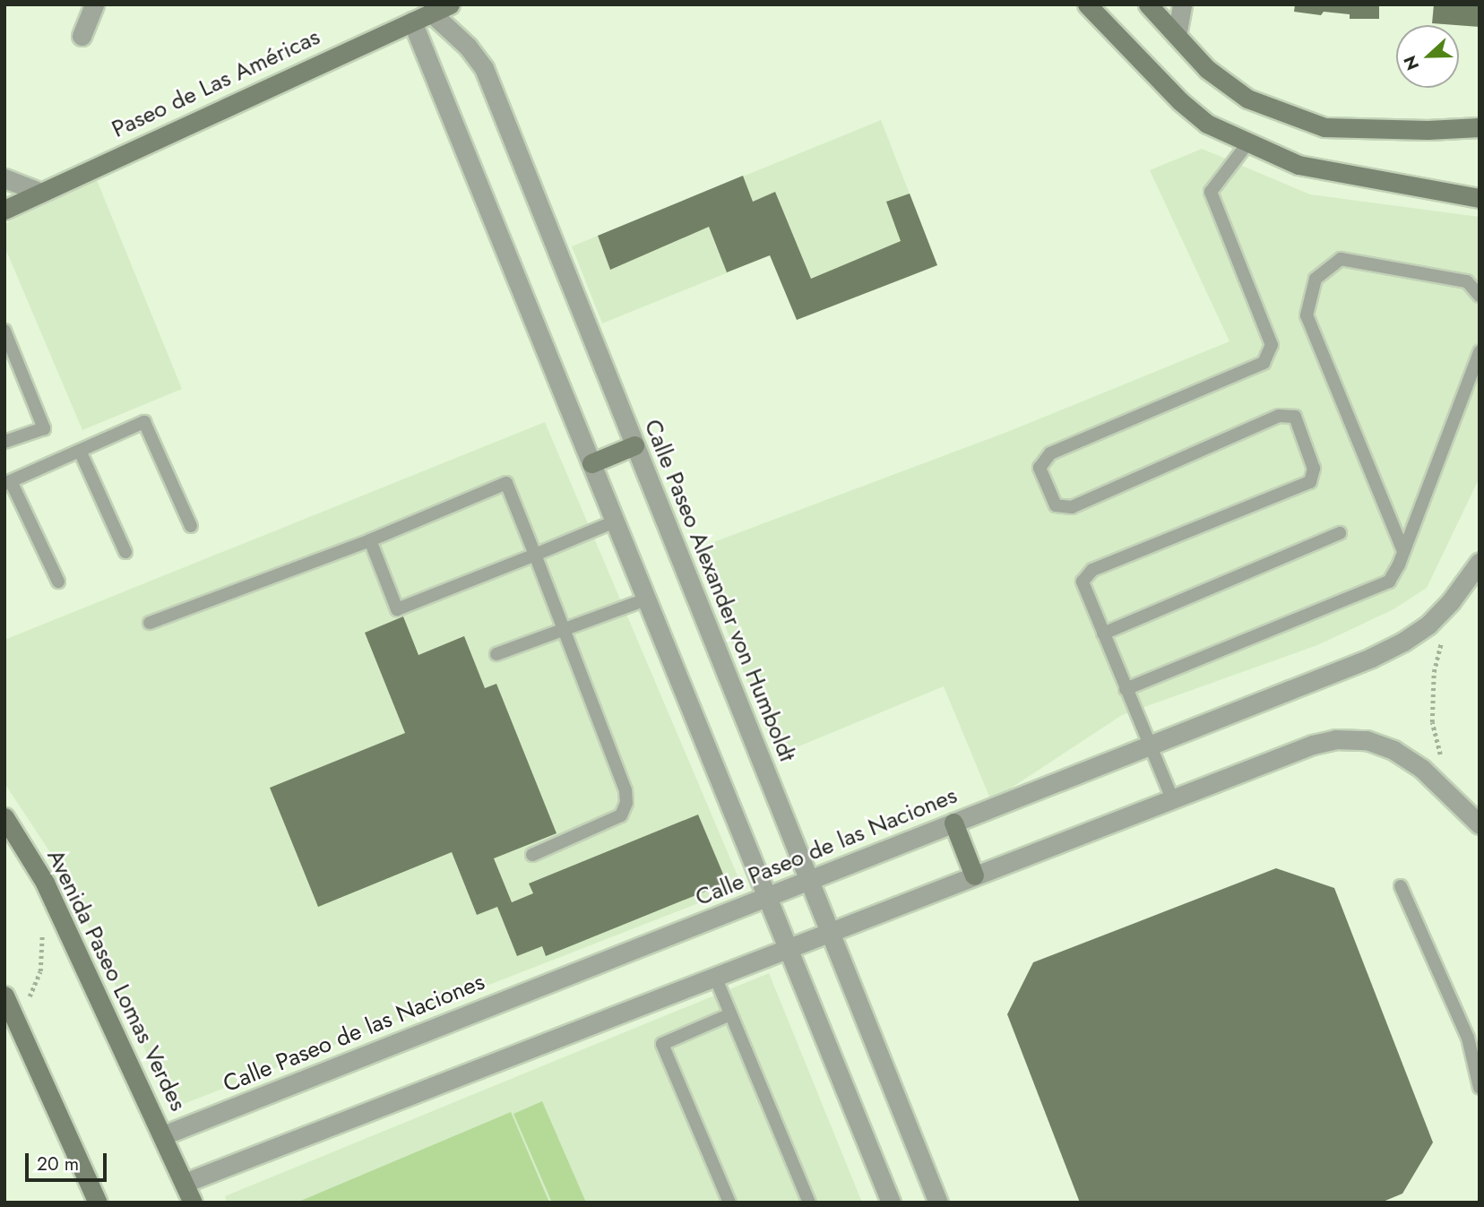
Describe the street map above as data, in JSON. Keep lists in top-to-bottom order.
{
  "streets": {
    "street": [
      "Paseo de Las Américas",
      "Calle Paseo Alexander von Humboldt",
      "Calle Paseo de las Naciones",
      "Avenida Paseo Lomas Verdes"
    ]
  },
  "crossings": [
    ["Paseo de Las Américas", "Calle Paseo Alexander von Humboldt"],
    ["Calle Paseo Alexander von Humboldt", "Calle Paseo de las Naciones"],
    ["Calle Paseo de las Naciones", "Avenida Paseo Lomas Verdes"]
  ],
  "scale_bar": "20 m",
  "north": "left"
}
